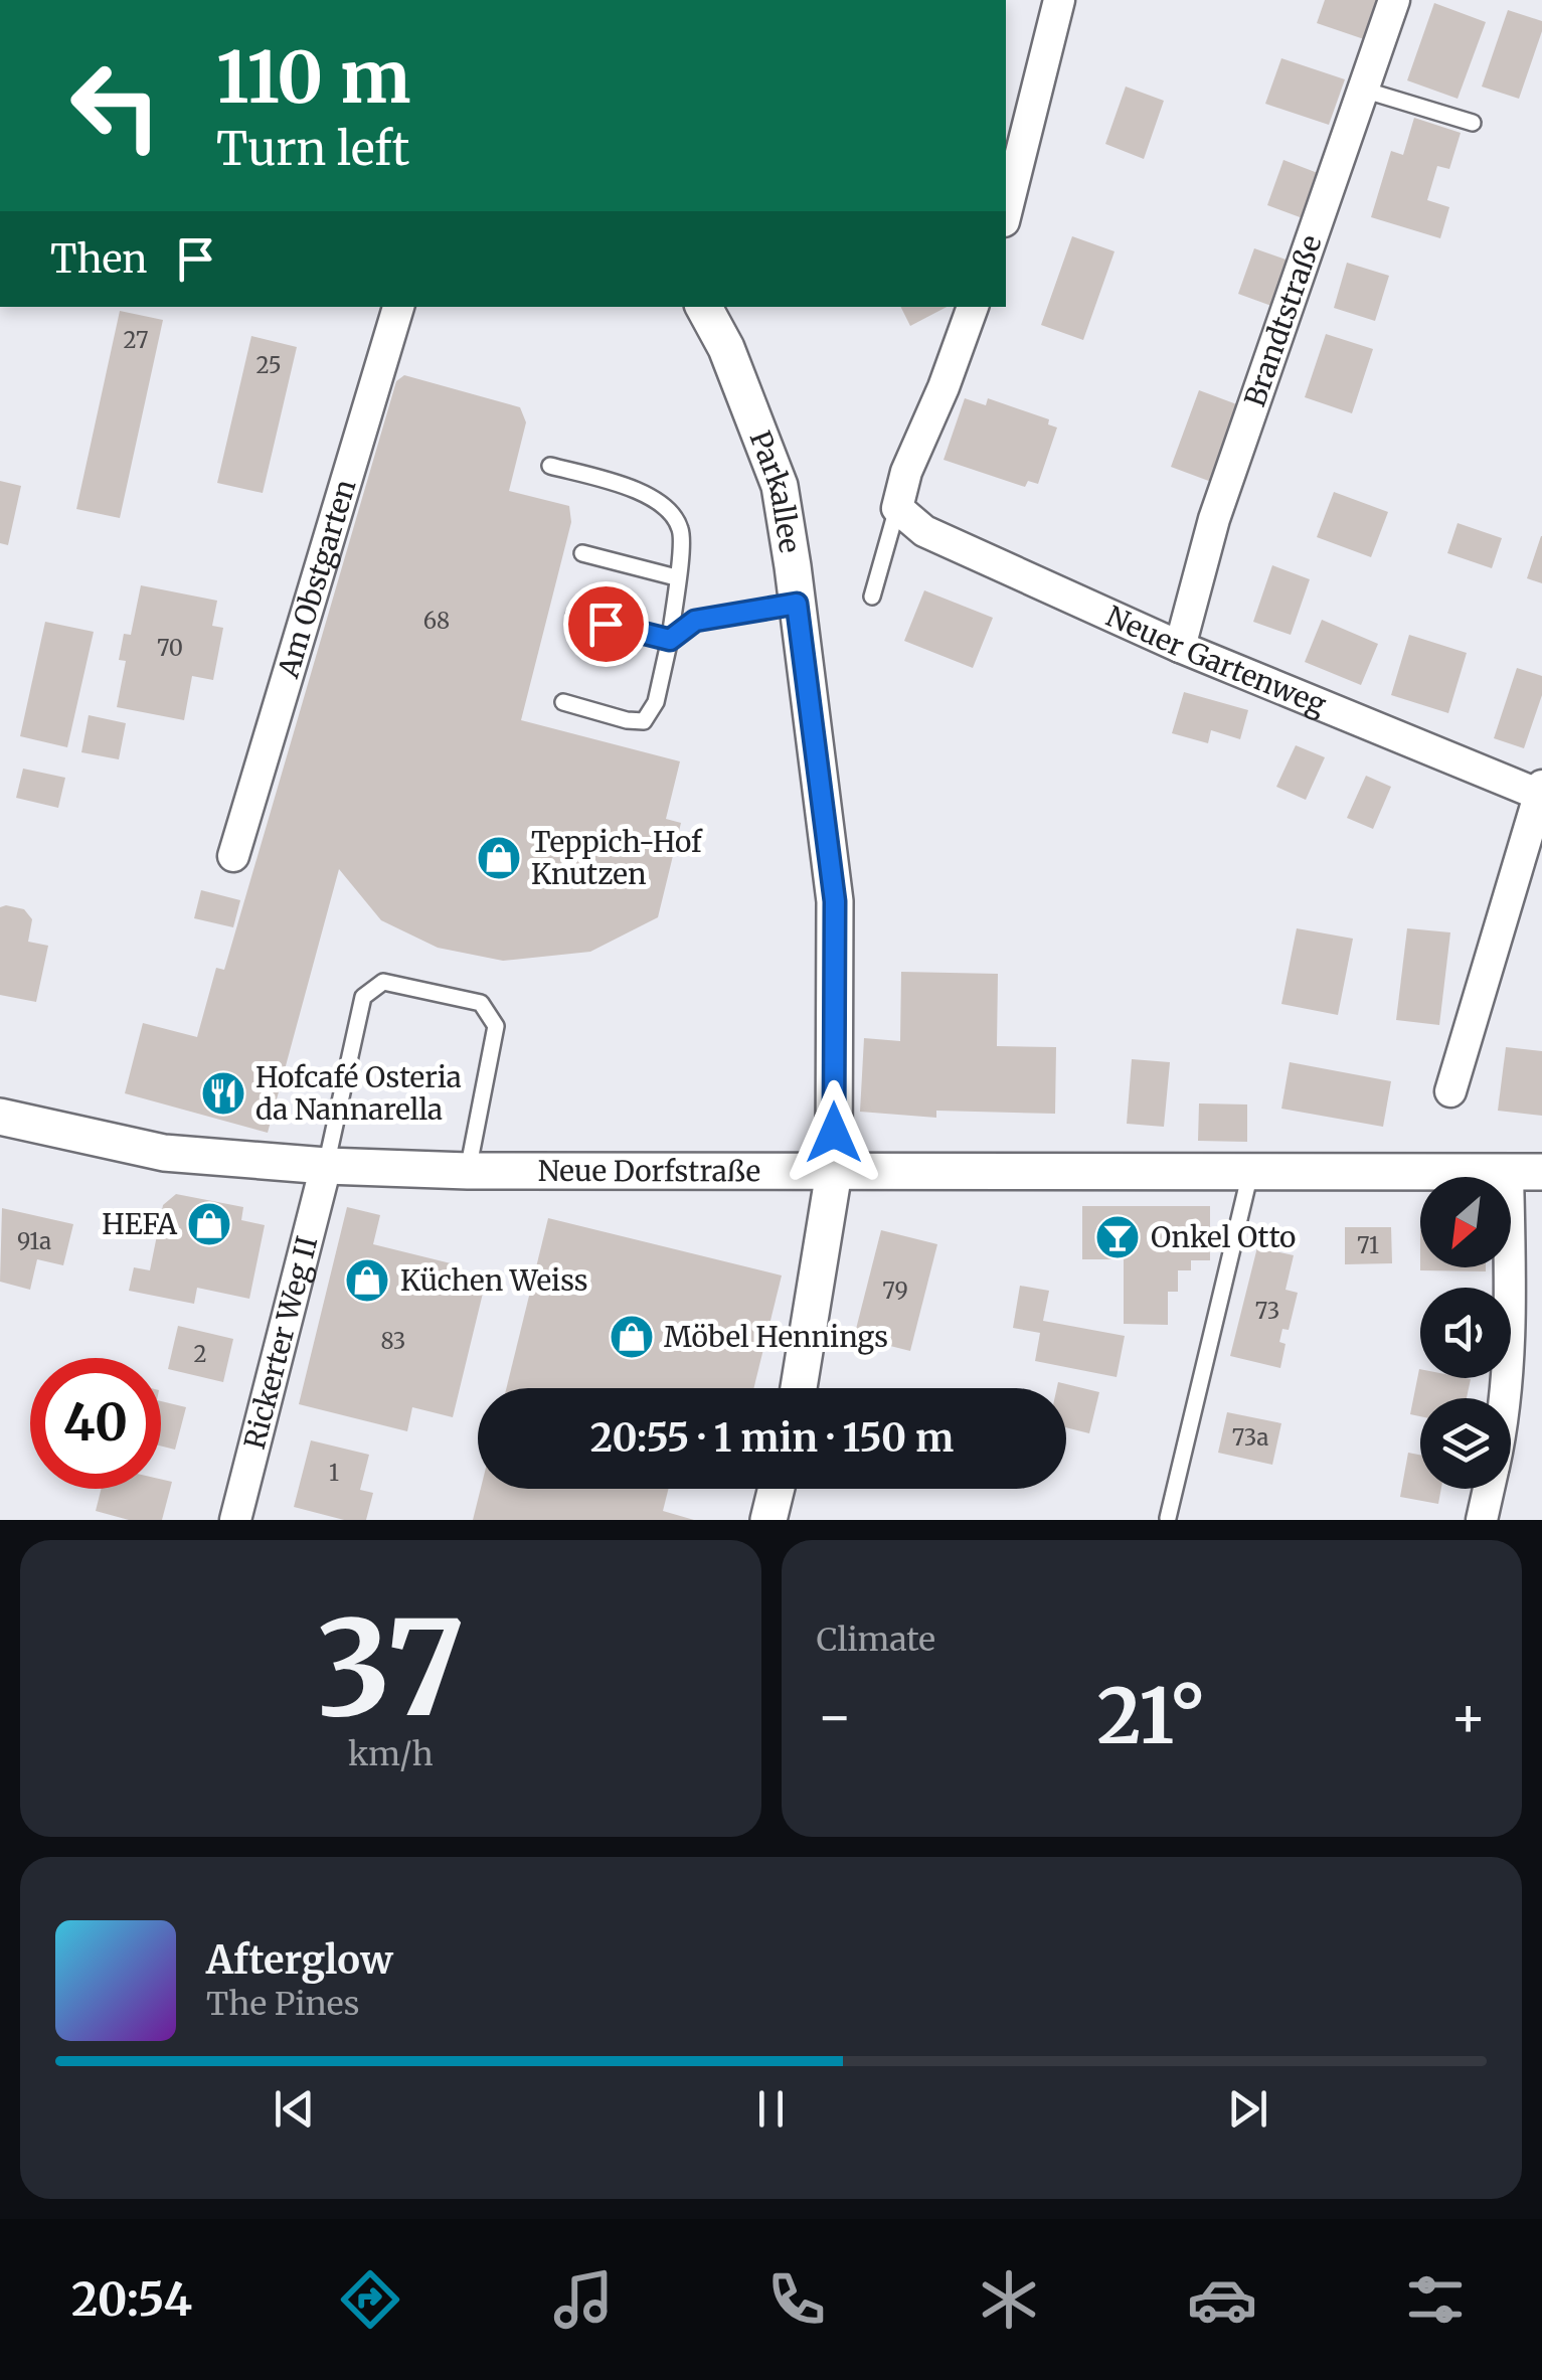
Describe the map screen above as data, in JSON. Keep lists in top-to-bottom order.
{
  "streets": {
    "street": [
      "Brandtstraße",
      "Parkallee",
      "Am Obstgarten",
      "Neuer Gartenweg",
      "Neue Dorfstraße",
      "Rickerter Weg II"
    ]
  },
  "crossings": [
    ["Brandtstraße", "Neuer Gartenweg"],
    ["Parkallee", "Neue Dorfstraße"],
    ["Neue Dorfstraße", "Rickerter Weg II"]
  ],
  "places": {
    "shop": [
      "Teppich-Hof Knutzen",
      "HEFA",
      "Küchen Weiss",
      "Möbel Hennings"
    ],
    "restaurant": ["Hofcafé Osteria da Nannarella"],
    "bar": ["Onkel Otto"]
  },
  "house_numbers": [
    "27",
    "25",
    "68",
    "70",
    "91a",
    "71",
    "79",
    "73",
    "83",
    "2",
    "73a",
    "1"
  ],
  "north": "bottom left",
  "page": {
    "turn": ["110 m", "Turn left"],
    "then": "Then",
    "limit": "40",
    "trip": "20:55 · 1 min · 150 m",
    "tile": [
      ["37", "km/h"],
      "Climate"
    ],
    "heat": ["−", "21°", "+"],
    "song": ["Afterglow", "The Pines"],
    "tabs": "20:54"
  }
}
